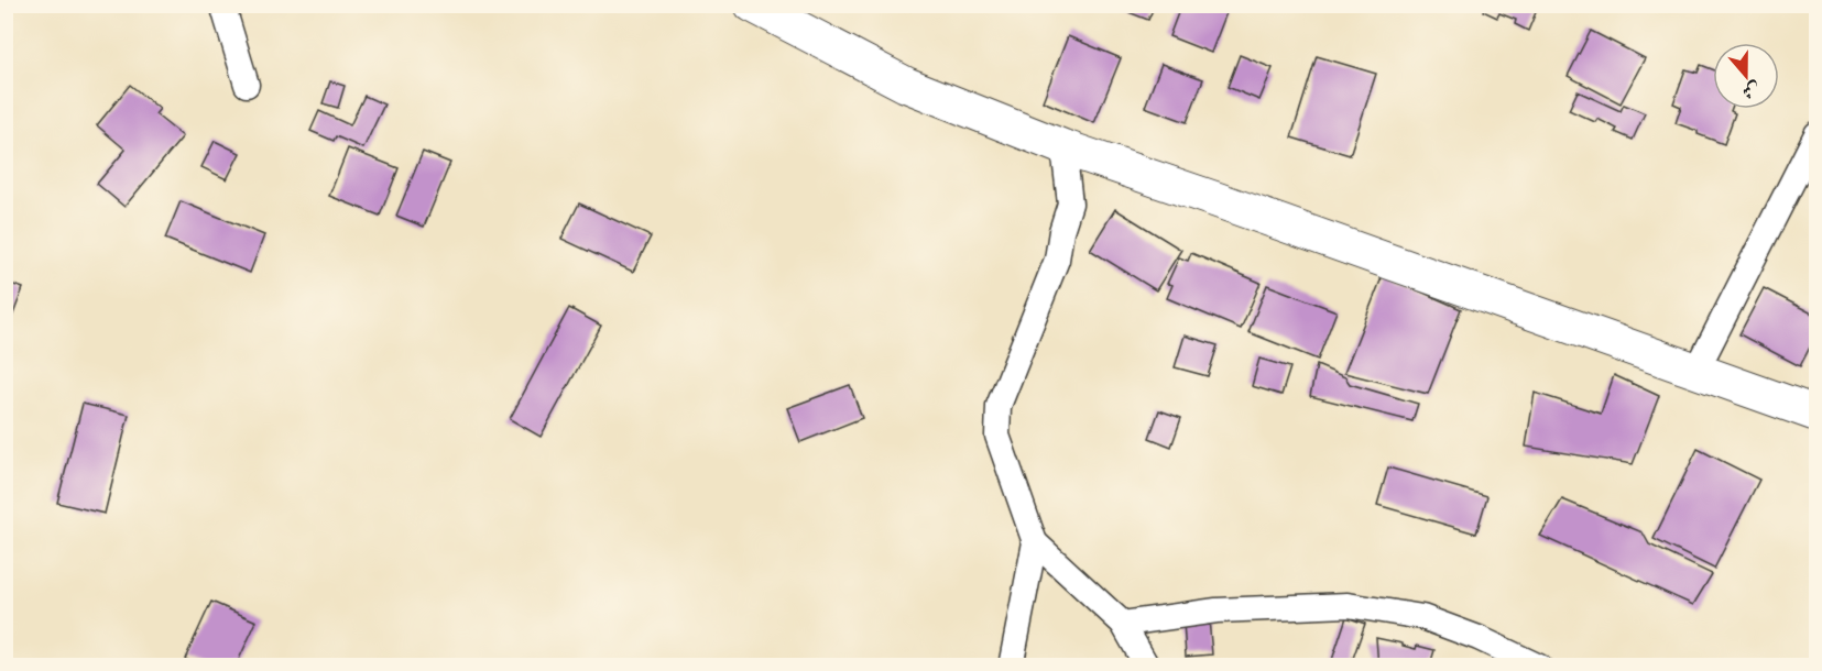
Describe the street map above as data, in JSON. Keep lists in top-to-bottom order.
{
  "north": "bottom"
}
